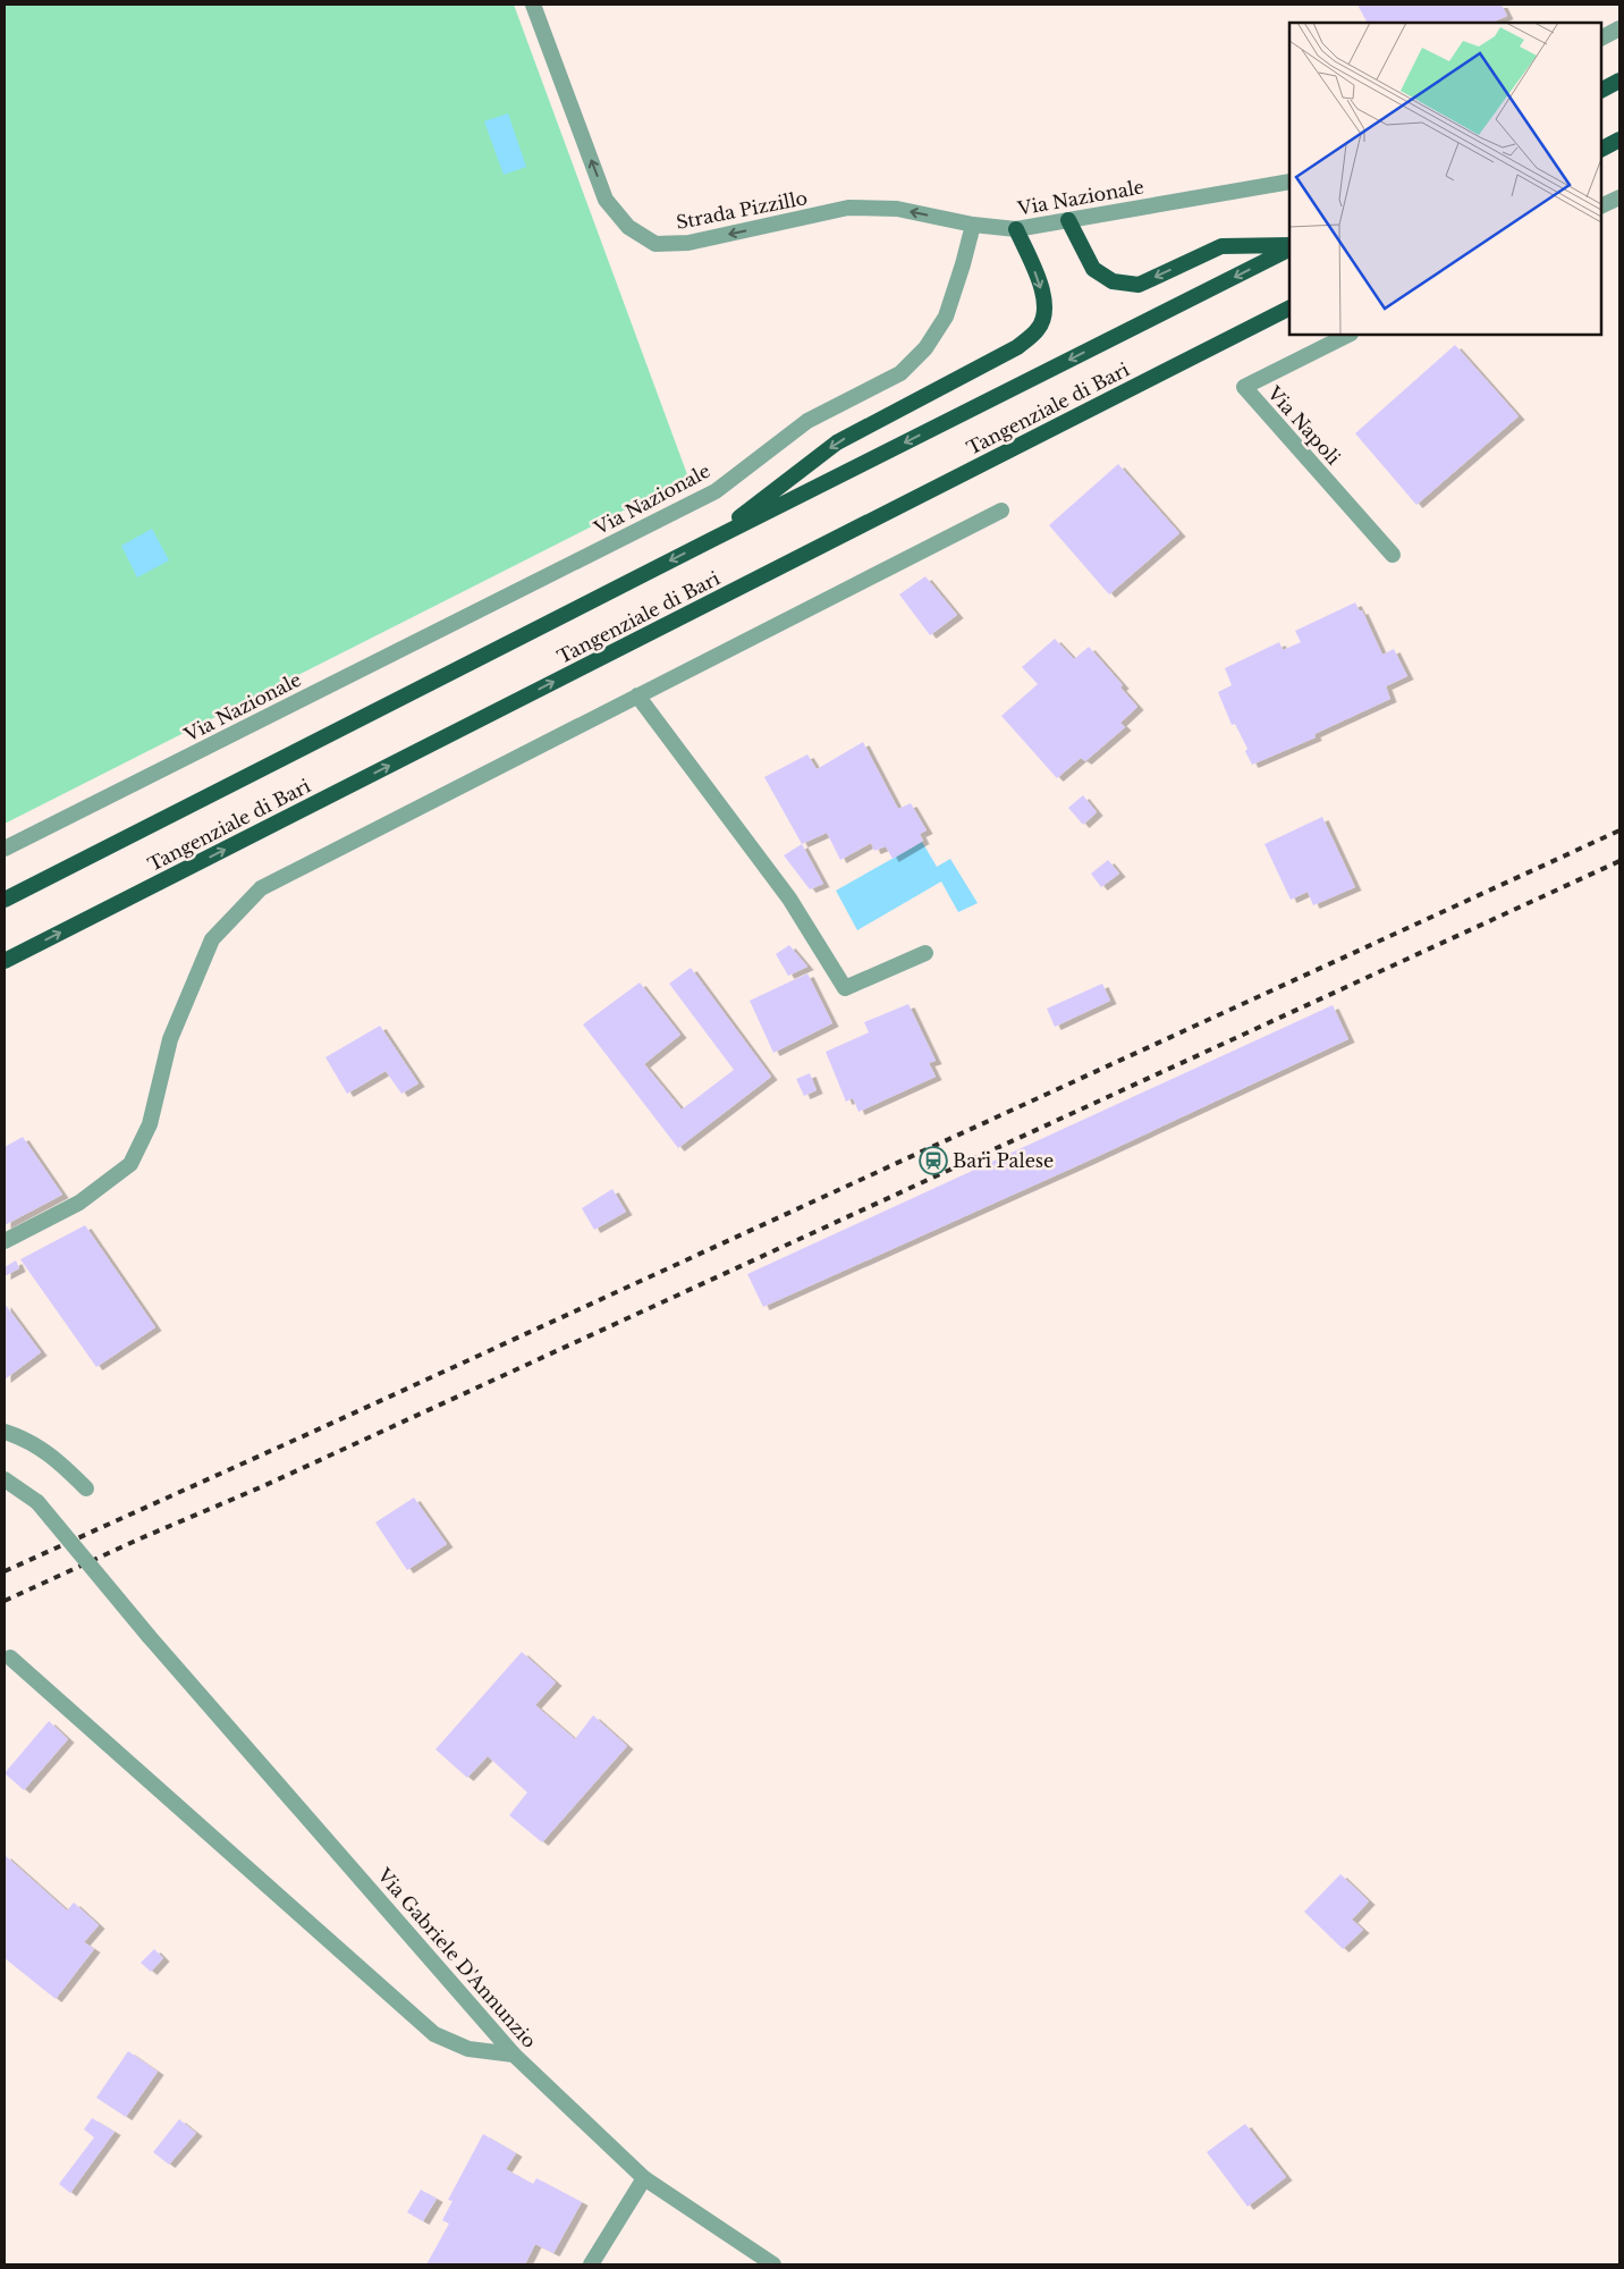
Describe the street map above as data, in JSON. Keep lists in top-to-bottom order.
{
  "streets": {
    "highway": ["Tangenziale di Bari"],
    "street": [
      "Via Nazionale",
      "Strada Pizzillo",
      "Via Napoli",
      "Via Gabriele D'Annunzio"
    ]
  },
  "crossings": [
    ["Via Nazionale", "Strada Pizzillo"]
  ],
  "one_way": ["Strada Pizzillo"],
  "places": {
    "station": ["Bari Palese"]
  }
}
